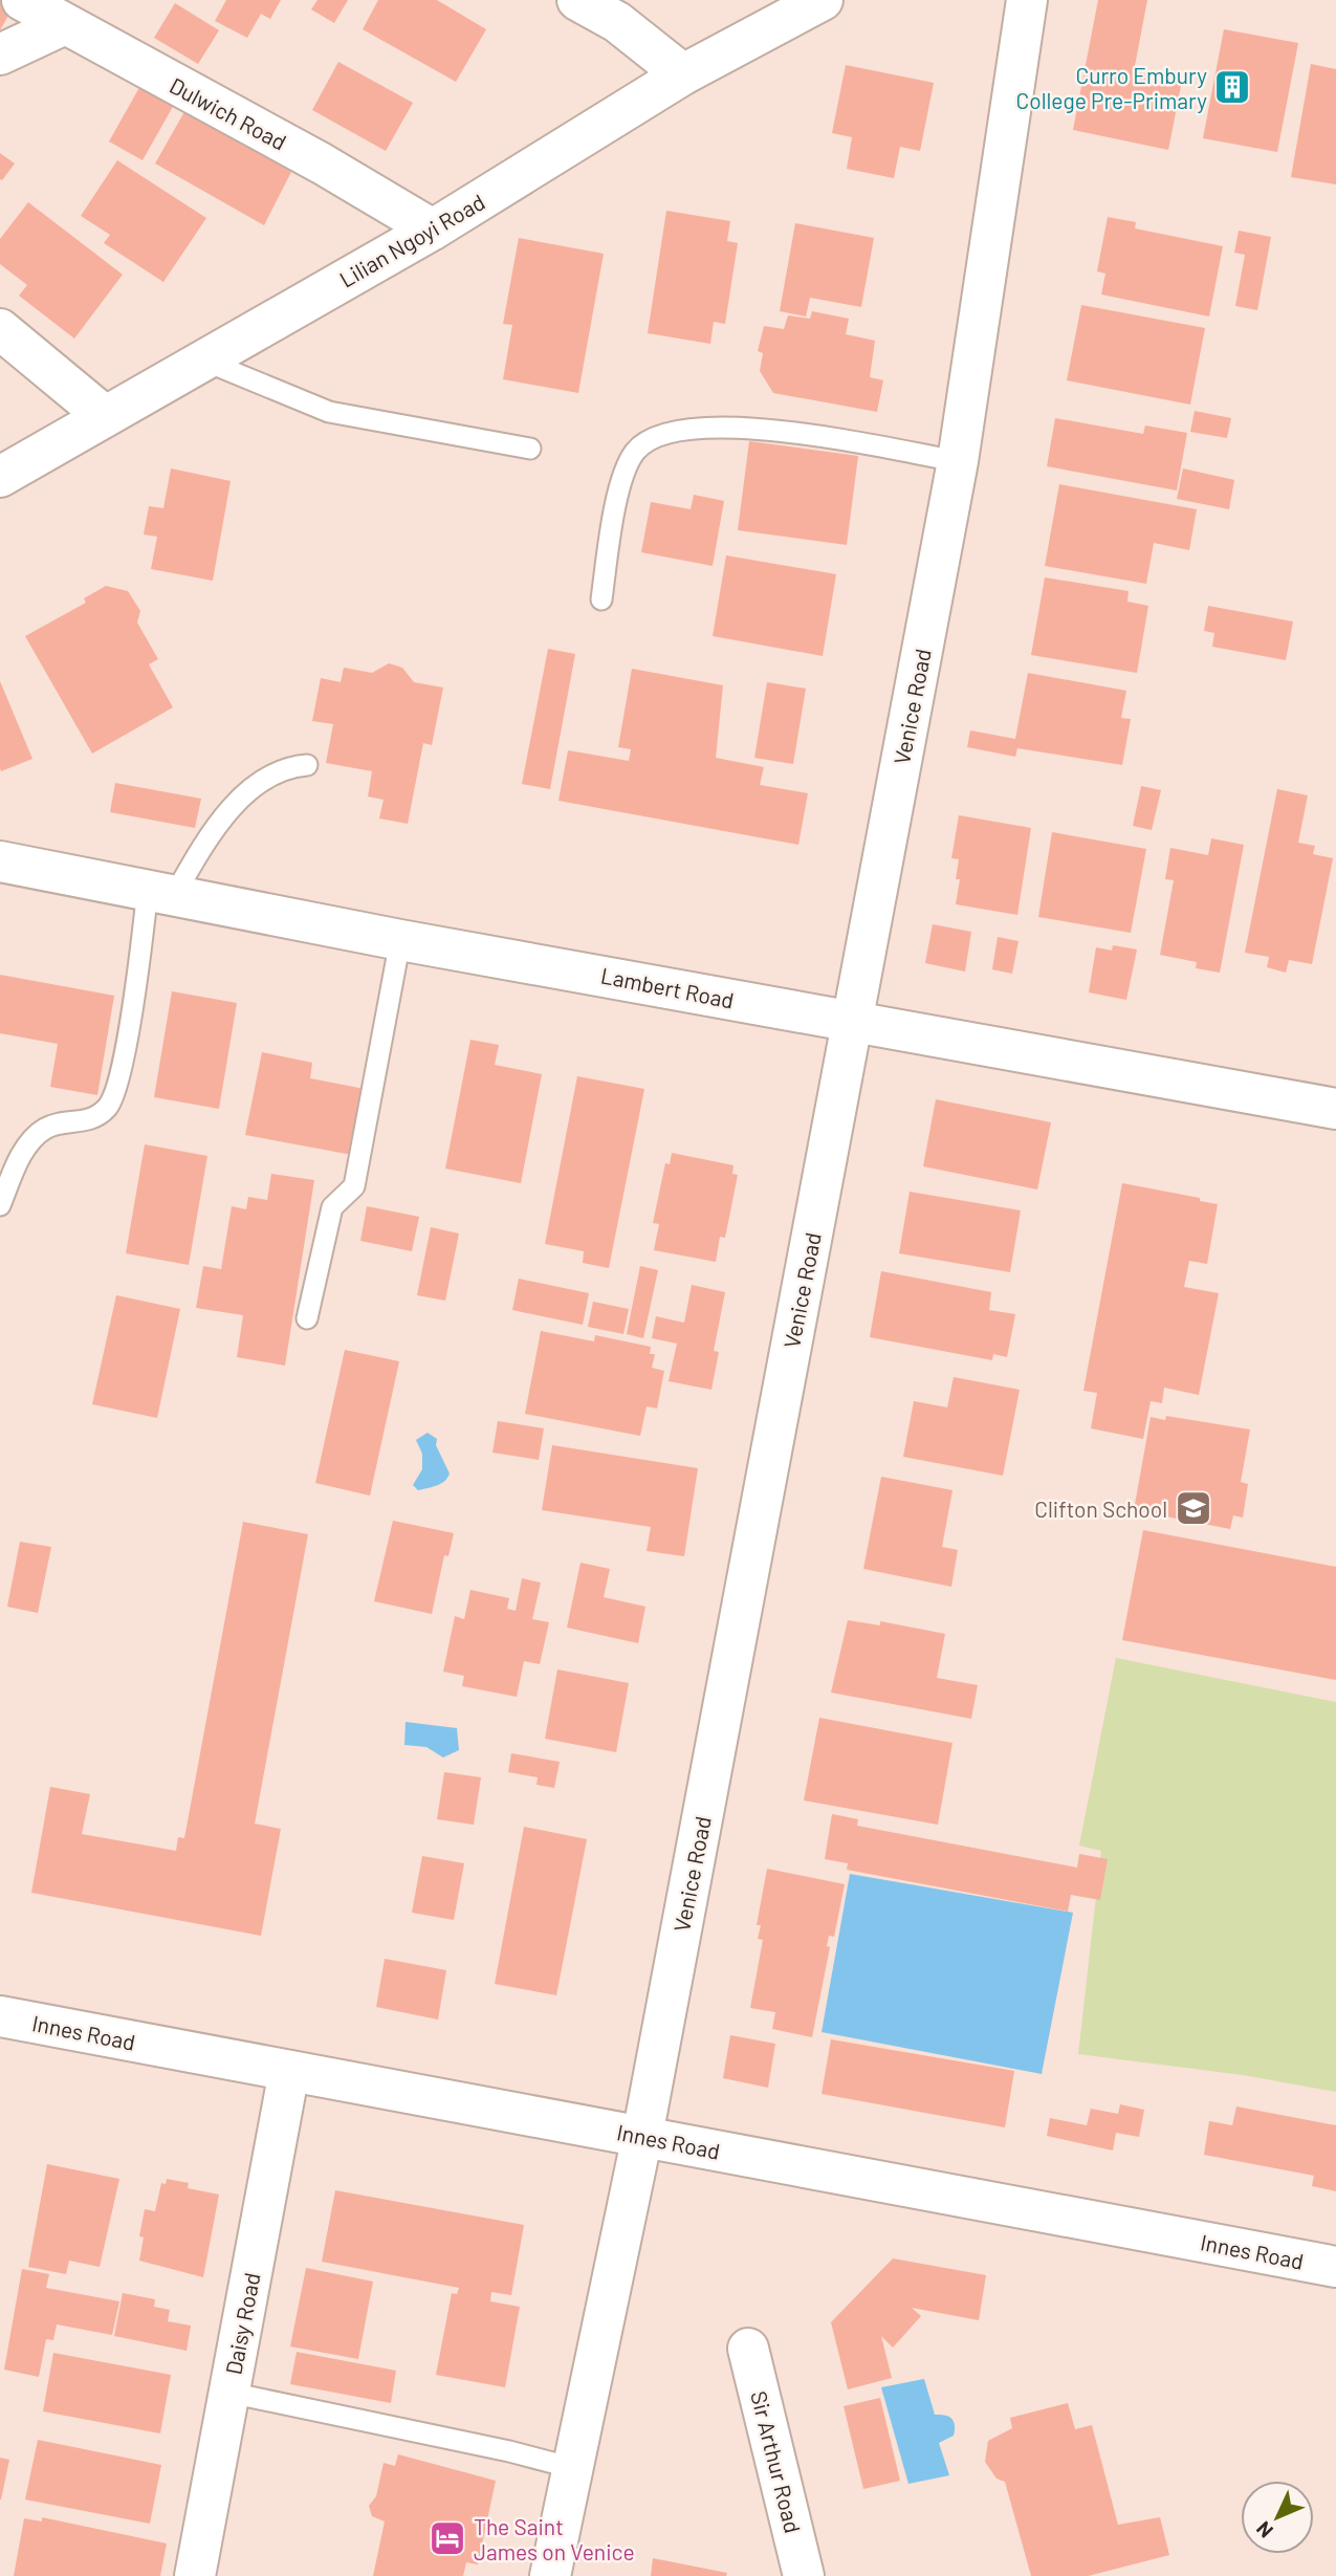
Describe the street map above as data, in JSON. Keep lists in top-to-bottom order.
{
  "streets": {
    "street": [
      "Dulwich Road",
      "Lilian Ngoyi Road",
      "Venice Road",
      "Lambert Road",
      "Innes Road",
      "Daisy Road",
      "Sir Arthur Road"
    ]
  },
  "crossings": [
    ["Dulwich Road", "Lilian Ngoyi Road"],
    ["Venice Road", "Lambert Road"],
    ["Venice Road", "Innes Road"],
    ["Innes Road", "Daisy Road"]
  ],
  "places": {
    "building": ["Curro Embury College Pre-Primary"],
    "school or university": ["Clifton School"],
    "hotel": ["The Saint James on Venice"]
  },
  "north": "bottom left"
}
